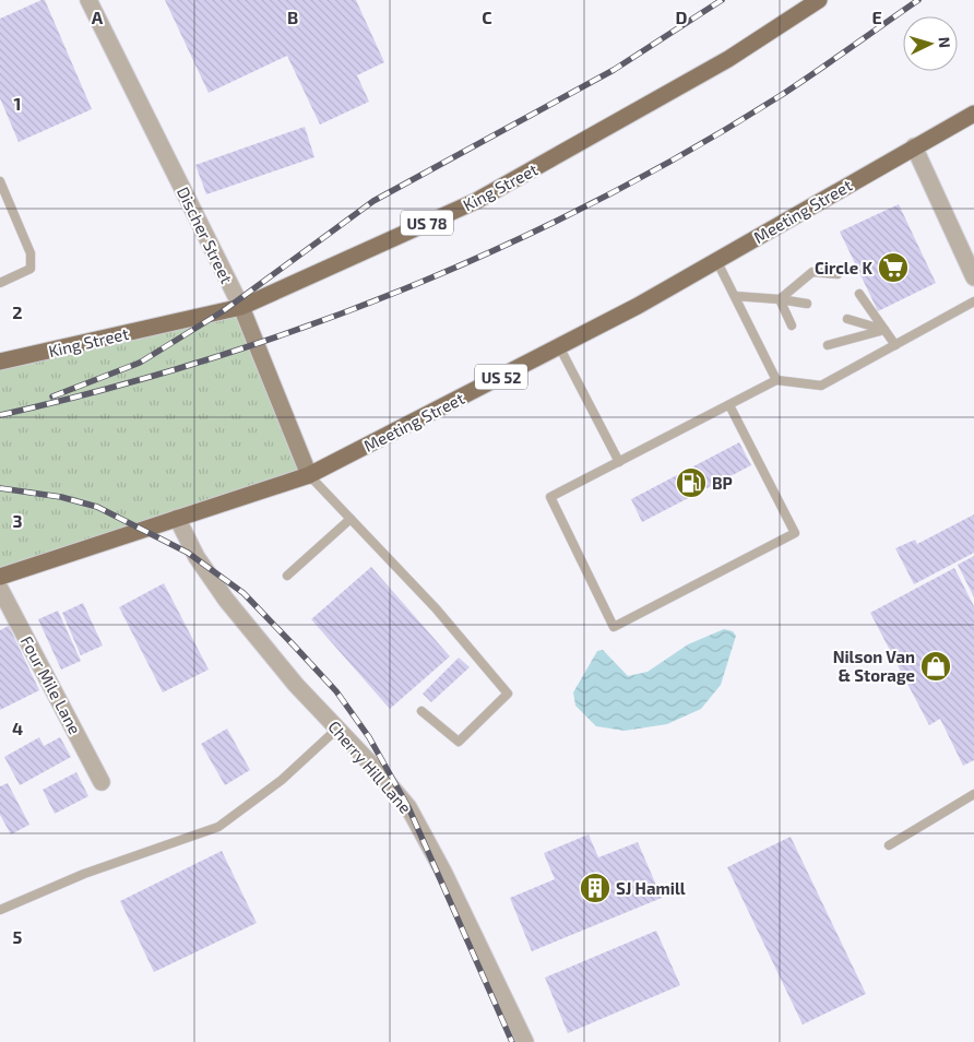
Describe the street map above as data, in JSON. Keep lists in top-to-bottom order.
{
  "streets": {
    "main road": [
      "King Street",
      "Meeting Street",
      "US 78",
      "US 52"
    ],
    "street": ["Discher Street", "Four Mile Lane", "Cherry Hill Lane"]
  },
  "crossings": [
    ["King Street", "Discher Street"],
    ["Meeting Street", "Discher Street"],
    ["Meeting Street", "Cherry Hill Lane"]
  ],
  "places": {
    "supermarket": ["Circle K"],
    "fuel station": ["BP"],
    "shop": ["Nilson Van & Storage"],
    "building": ["SJ Hamill"]
  },
  "north": "right",
  "grid": {
    "columns": [
      "A",
      "B",
      "C",
      "D",
      "E"
    ],
    "rows": [
      "1",
      "2",
      "3",
      "4",
      "5"
    ]
  }
}
